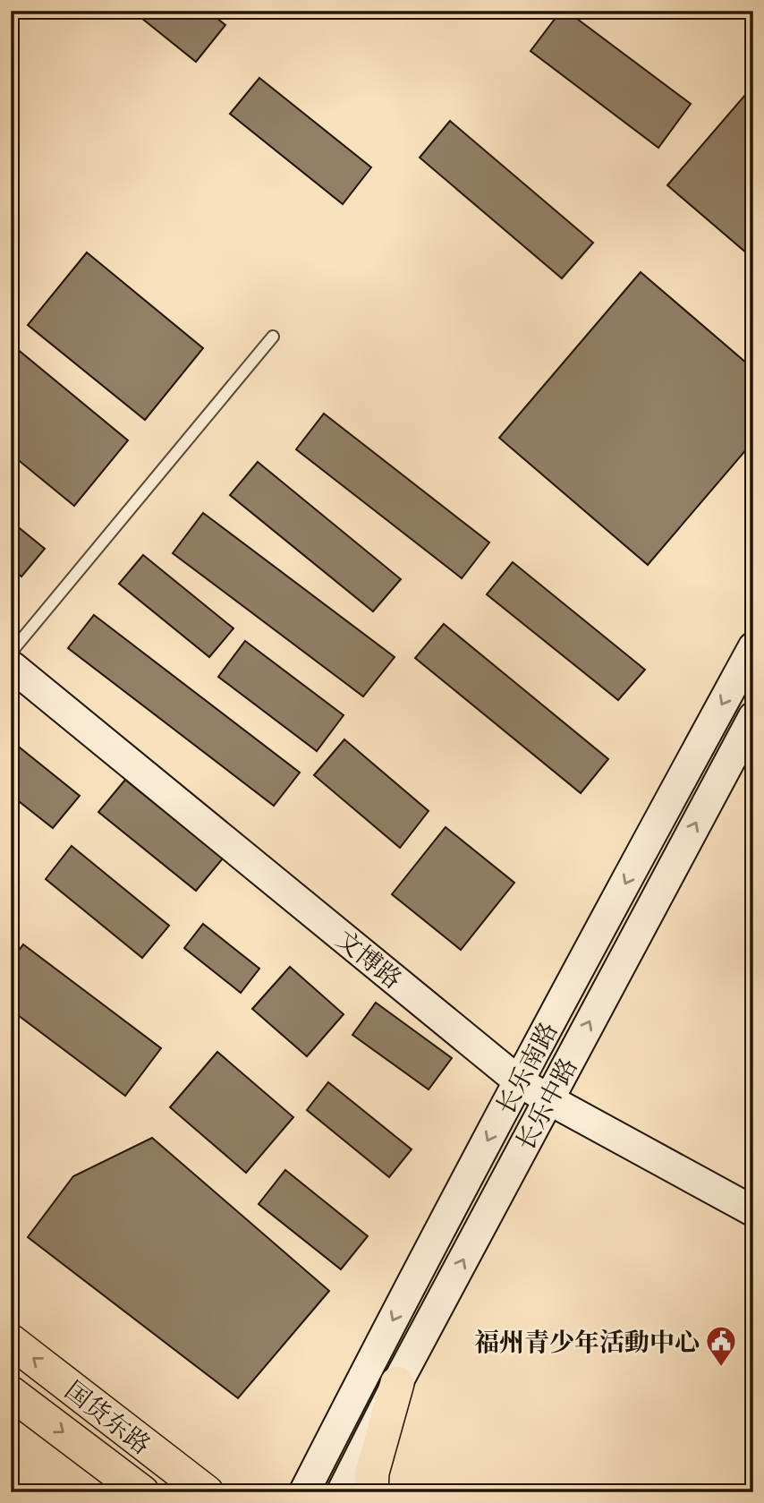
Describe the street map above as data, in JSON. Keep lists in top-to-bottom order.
{
  "streets": {
    "main road": [
      "文博路",
      "长乐南路",
      "长乐中路",
      "国货东路"
    ]
  },
  "crossings": [
    ["文博路", "长乐南路"],
    ["文博路", "长乐中路"]
  ],
  "one_way": ["长乐南路", "长乐中路"],
  "places": {
    "public building": ["福州青少年活動中心"]
  }
}
